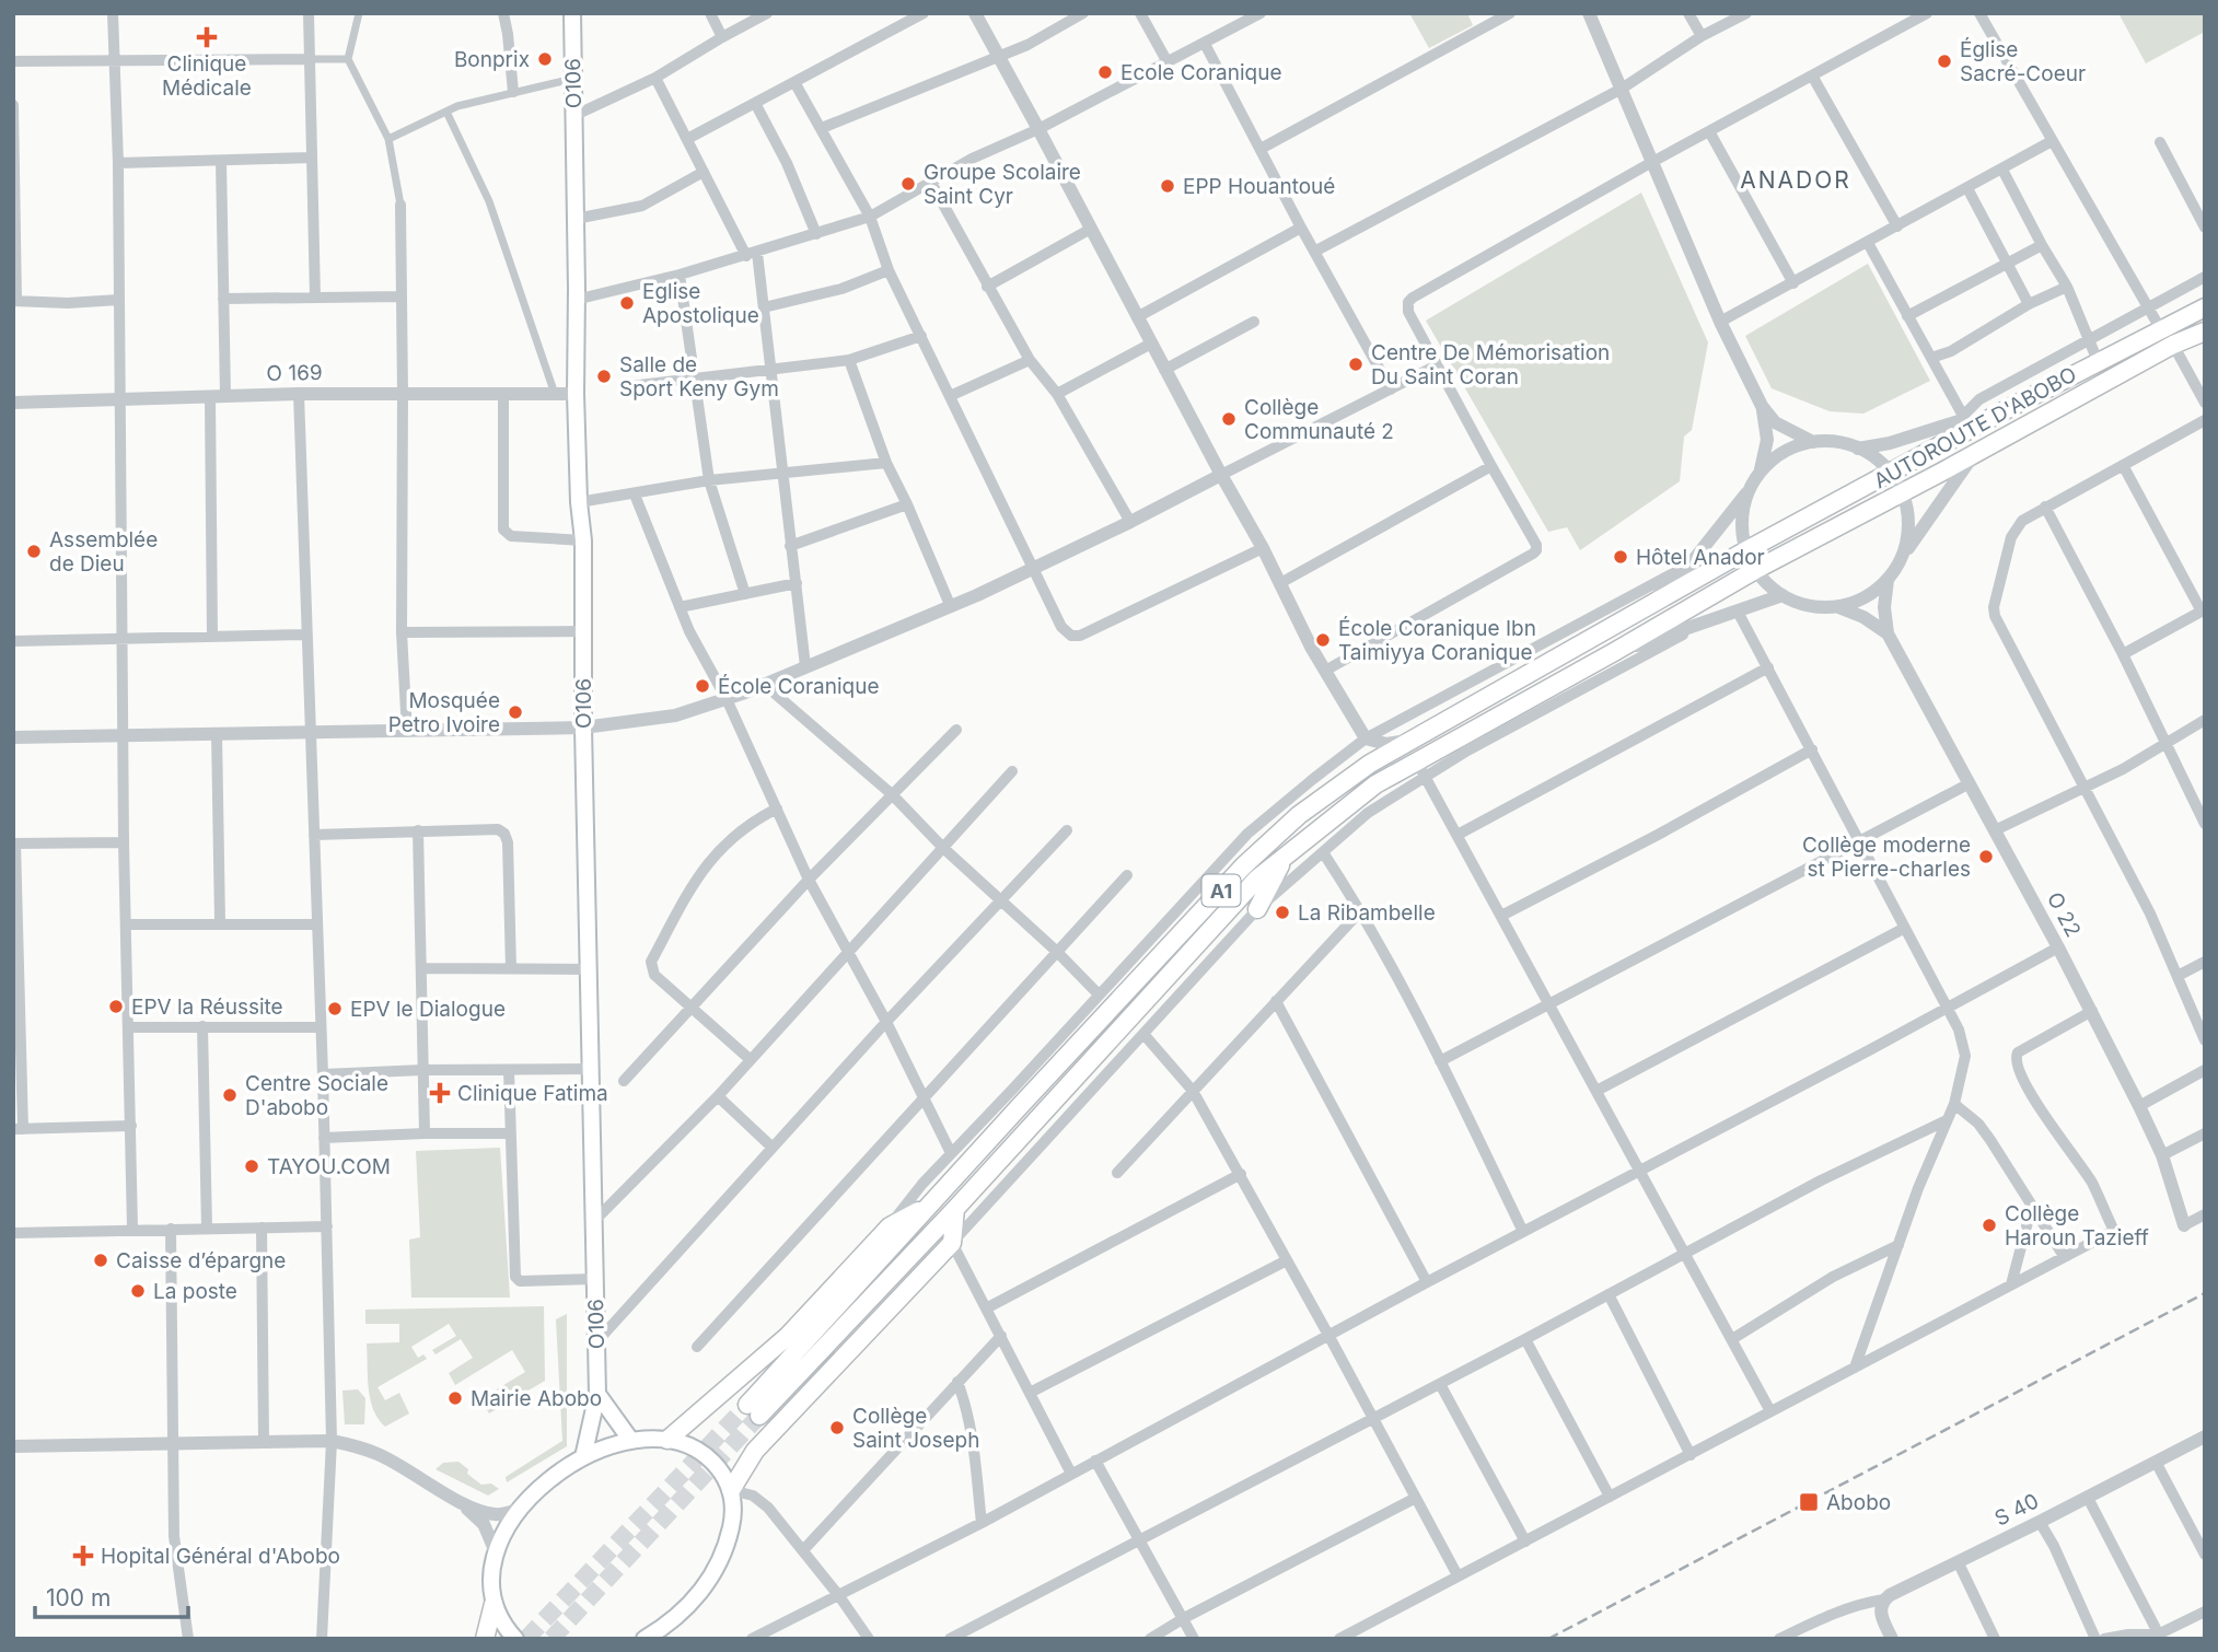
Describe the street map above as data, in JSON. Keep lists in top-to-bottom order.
{
  "streets": {
    "main road": ["O106", "AUTOROUTE D'ABOBO", "A1"],
    "street": ["O 169", "O 22", "S 40"]
  },
  "crossings": [
    ["O106", "O 169"],
    ["AUTOROUTE D'ABOBO", "A1"]
  ],
  "districts": ["ANADOR"],
  "places": {
    "health": ["Clinique Médicale", "Clinique Fatima", "Hopital Général d'Abobo"],
    "other": [
      "Bonprix",
      "Église Sacré-Coeur",
      "Ecole Coranique",
      "Groupe Scolaire Saint Cyr",
      "EPP Houantoué",
      "Eglise Apostolique",
      "Centre De Mémorisation Du Saint Coran",
      "Salle de Sport Keny Gym",
      "Collège Communauté 2",
      "Assemblée de Dieu",
      "Hôtel Anador",
      "École Coranique Ibn Taimiyya Coranique",
      "École Coranique",
      "Mosquée Petro Ivoire",
      "Collège moderne st Pierre-charles",
      "La Ribambelle",
      "EPV la Réussite",
      "EPV le Dialogue",
      "Centre Sociale D'abobo",
      "TAYOU.COM",
      "Collège Haroun Tazieff",
      "Caisse d’épargne",
      "La poste",
      "Mairie Abobo",
      "Collège Saint Joseph"
    ],
    "transit": ["Abobo"]
  },
  "scale_bar": "100 m"
}
